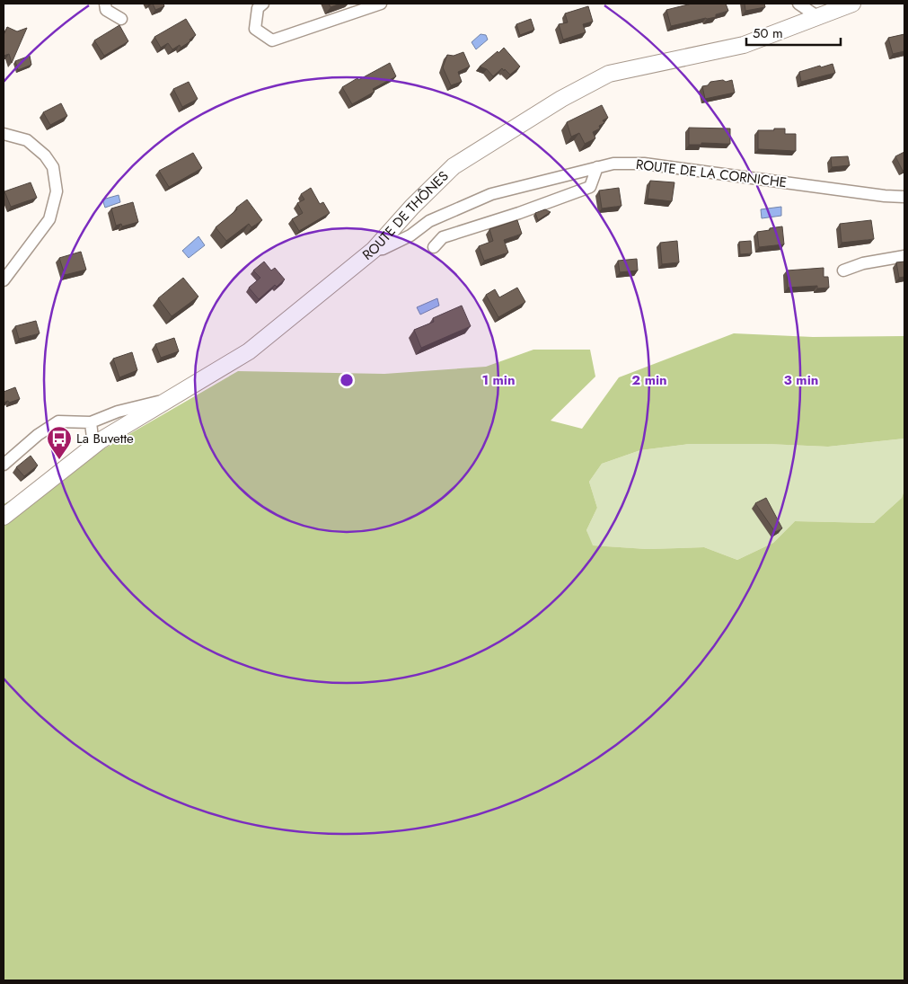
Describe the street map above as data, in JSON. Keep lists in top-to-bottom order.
{
  "streets": {
    "main road": ["ROUTE DE THÔNES"],
    "street": ["ROUTE DE LA CORNICHE"]
  },
  "crossings": [
    ["ROUTE DE LA CORNICHE", "ROUTE DE THÔNES"]
  ],
  "places": {
    "bus stop": ["La Buvette"]
  },
  "scale_bar": "50 m",
  "rings": ["1 min", "2 min", "3 min"]
}
